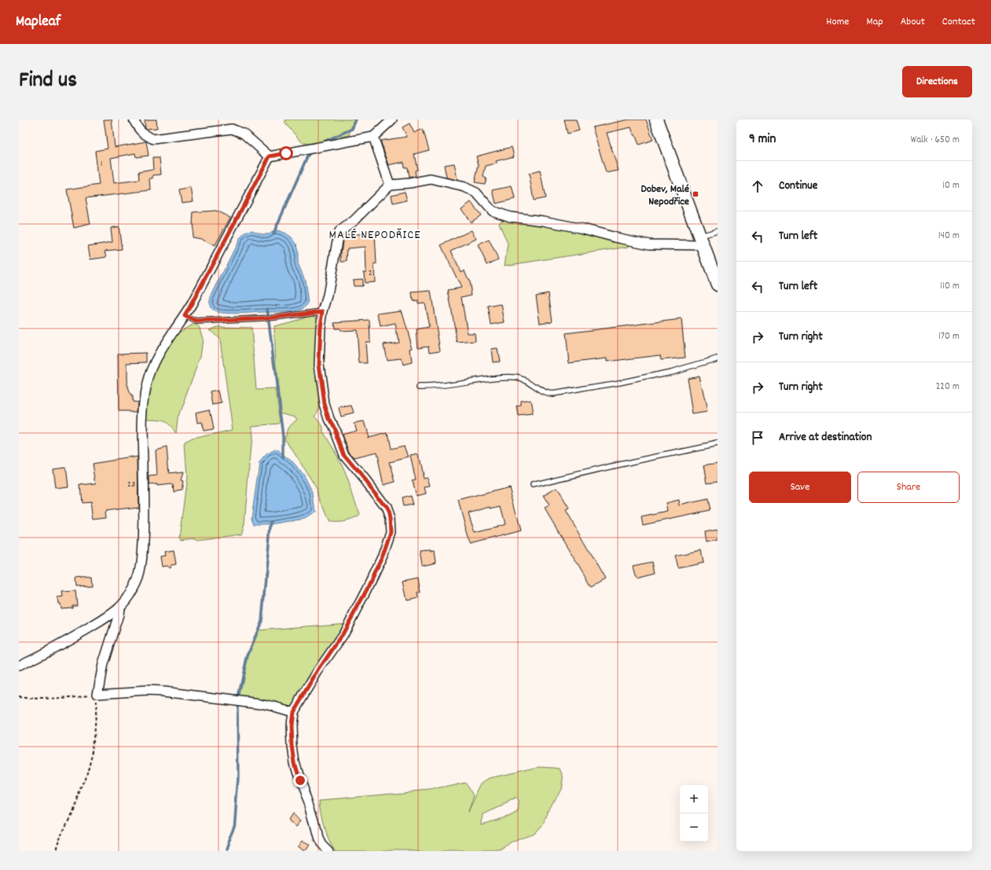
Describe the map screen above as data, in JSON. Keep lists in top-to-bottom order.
{
  "districts": ["MALÉ NEPODŘICE"],
  "places": {
    "transit": ["Dobev, Malé Nepodřice"]
  },
  "house_numbers": ["1", "2", "23"],
  "page": {
    "header": "Mapleaf",
    "nav": [
      "Home",
      "Map",
      "About",
      "Contact"
    ],
    "title": "Find us",
    "buttons": [
      "Directions",
      ["Save", "Share"]
    ],
    "heading": ["9 min", "Walk · 650 m"],
    "list": [
      ["Continue", "10 m"],
      ["Turn left", "140 m"],
      ["Turn left", "110 m"],
      ["Turn right", "170 m"],
      ["Turn right", "220 m"],
      "Arrive at destination"
    ],
    "map_buttons": ["+", "−"]
  }
}
